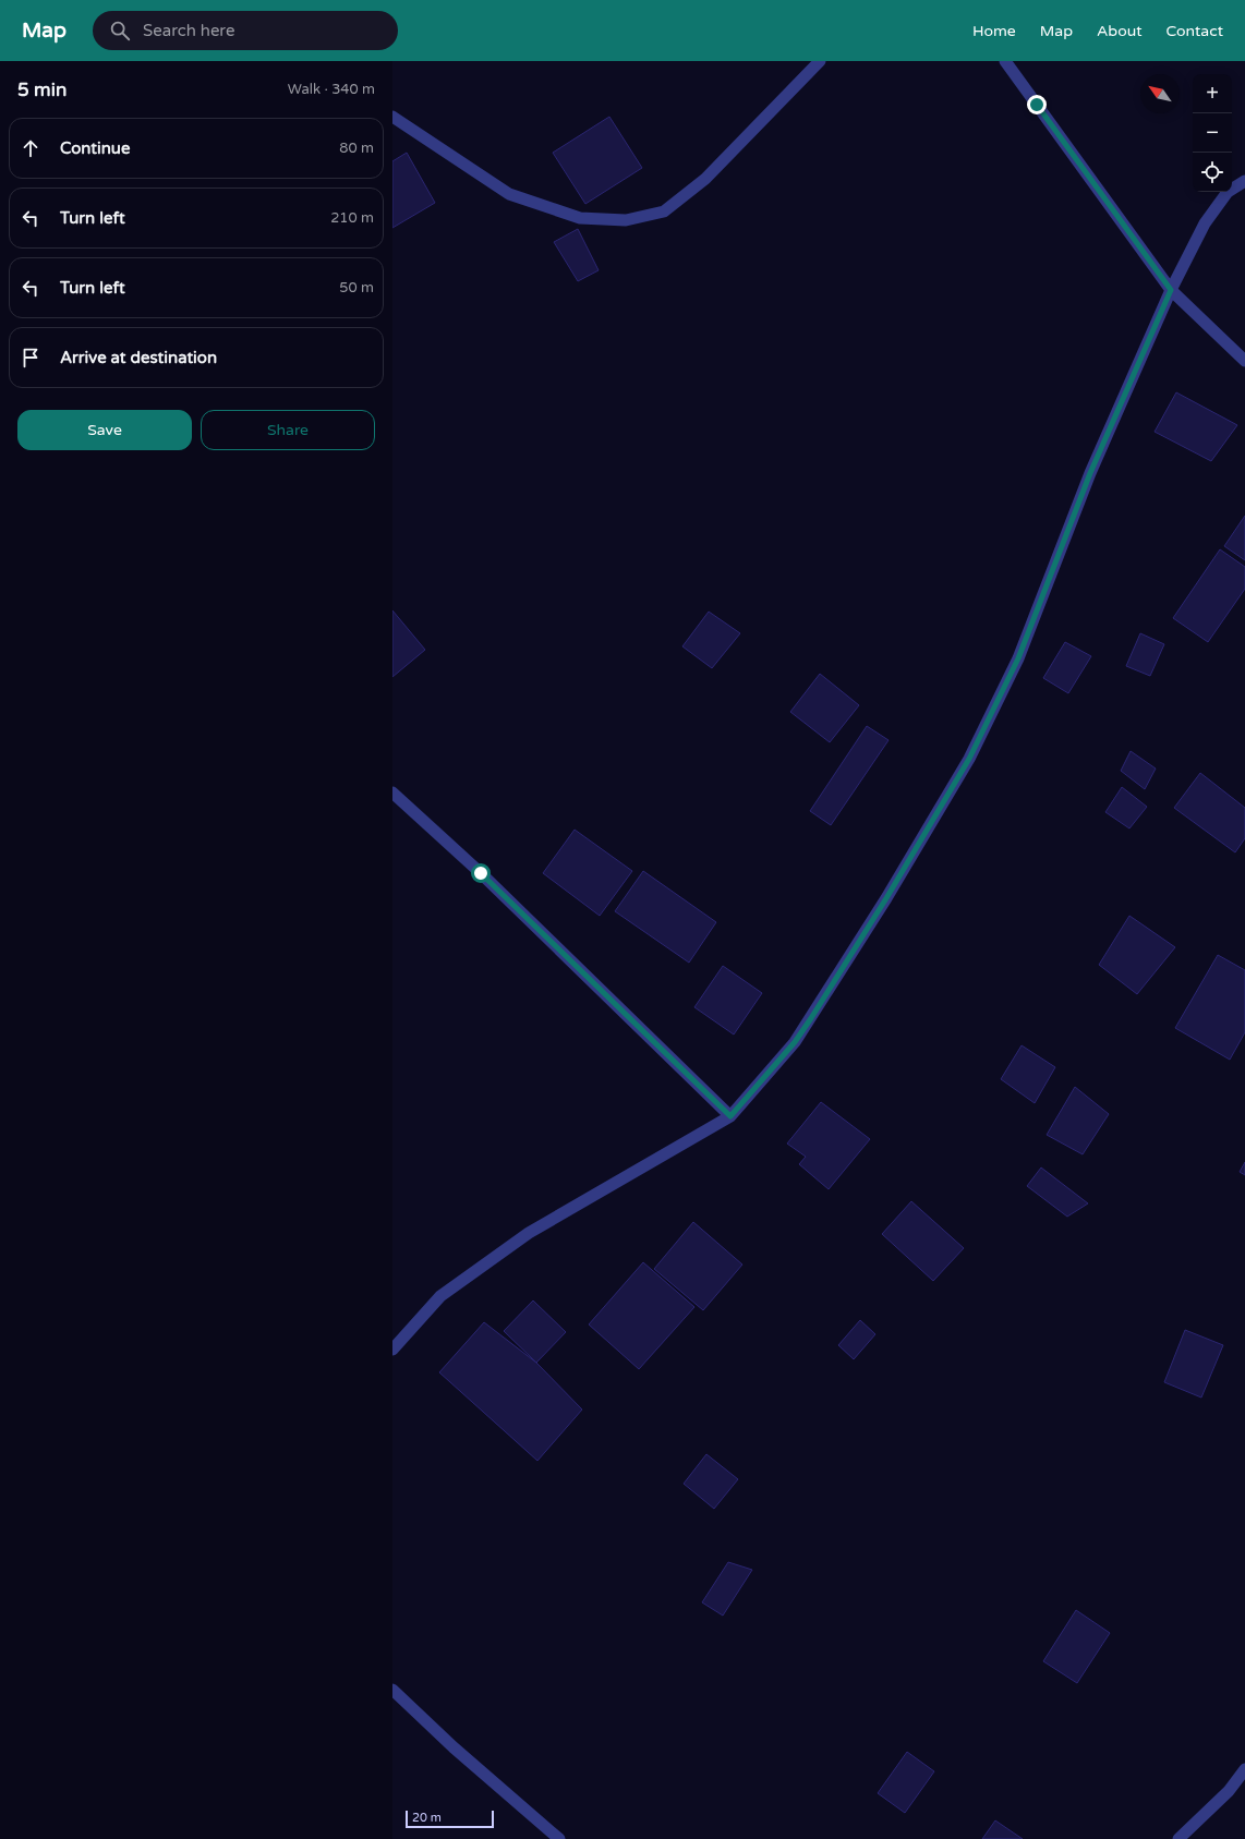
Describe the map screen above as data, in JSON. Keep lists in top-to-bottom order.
{
  "scale_bar": "20 m",
  "north": "top left",
  "page": {
    "header": "Map",
    "search": "Search here",
    "nav": [
      "Home",
      "Map",
      "About",
      "Contact"
    ],
    "heading": ["5 min", "Walk · 340 m"],
    "map_buttons": ["+", "−"],
    "list": [
      ["Continue", "80 m"],
      ["Turn left", "210 m"],
      ["Turn left", "50 m"],
      "Arrive at destination"
    ],
    "buttons": ["Save", "Share"],
    "scale": "20 m"
  }
}
